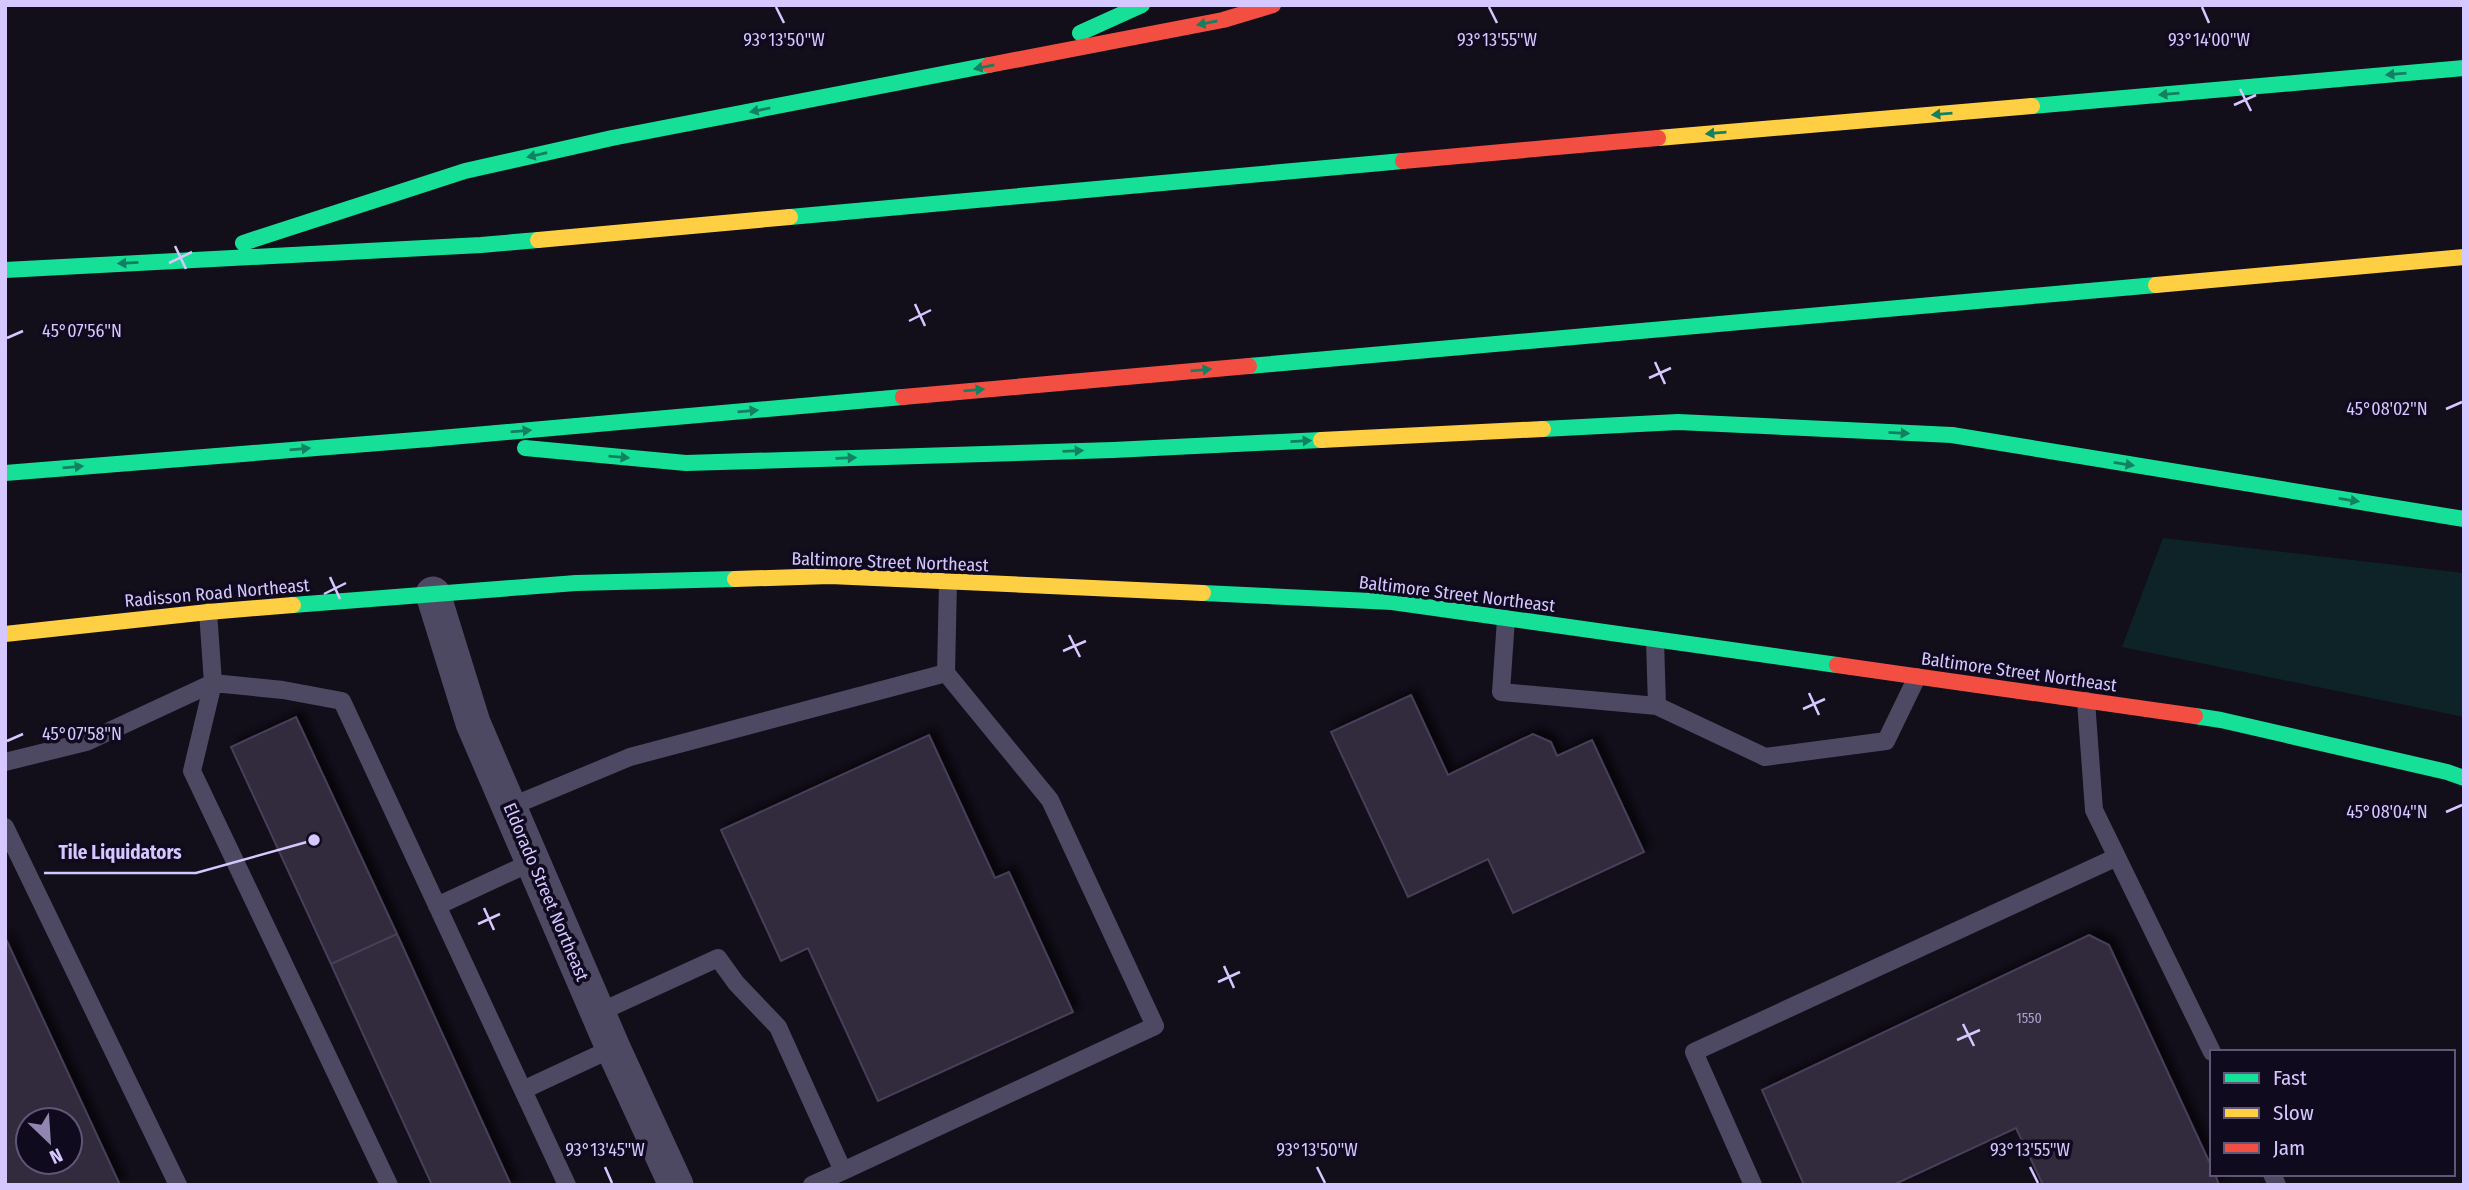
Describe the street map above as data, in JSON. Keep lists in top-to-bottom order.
{
  "streets": {
    "main road": ["Baltimore Street Northeast", "Radisson Road Northeast"],
    "street": ["Eldorado Street Northeast"]
  },
  "crossings": [
    ["Baltimore Street Northeast", "Radisson Road Northeast"],
    ["Baltimore Street Northeast", "Eldorado Street Northeast"],
    ["Radisson Road Northeast", "Eldorado Street Northeast"]
  ],
  "places": ["Tile Liquidators"],
  "house_numbers": ["1550"],
  "legend": ["Fast", "Slow", "Jam"],
  "north": "bottom right",
  "coordinates": [
    "93°13'50\"W",
    "93°13'55\"W",
    "93°14'00\"W",
    "45°07'56\"N",
    "45°08'02\"N",
    "45°07'58\"N",
    "45°08'04\"N",
    "93°13'45\"W"
  ]
}
